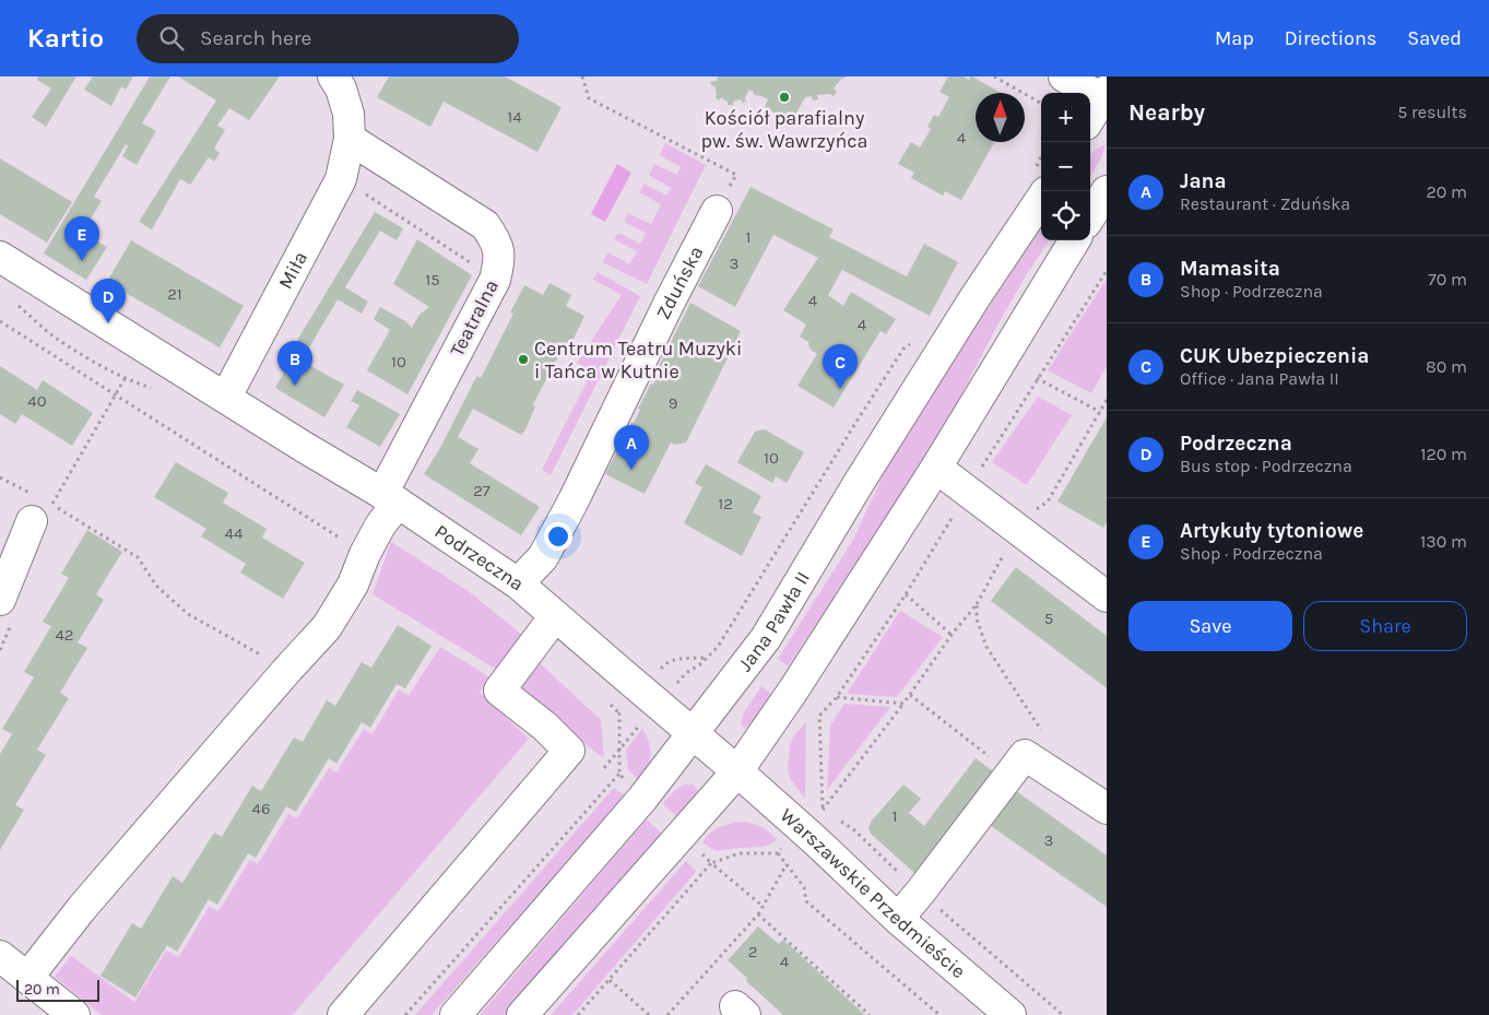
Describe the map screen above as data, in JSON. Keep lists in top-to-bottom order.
{
  "streets": {
    "street": [
      "Miła",
      "Zduńska",
      "Teatralna",
      "Podrzeczna",
      "Jana Pawła II",
      "Warszawskie Przedmieście"
    ]
  },
  "crossings": [
    ["Miła", "Teatralna"],
    ["Miła", "Podrzeczna"],
    ["Zduńska", "Podrzeczna"],
    ["Teatralna", "Podrzeczna"],
    ["Podrzeczna", "Jana Pawła II"],
    ["Podrzeczna", "Warszawskie Przedmieście"]
  ],
  "places": ["Kościół parafialny pw. św. Wawrzyńca", "Centrum Teatru Muzyki i Tańca w Kutnie"],
  "house_numbers": [
    "14",
    "4",
    "1",
    "3",
    "15",
    "21",
    "4",
    "4",
    "10",
    "40",
    "9",
    "10",
    "27",
    "12",
    "44",
    "5",
    "42",
    "46",
    "1",
    "3",
    "2",
    "4"
  ],
  "scale_bar": "20 m",
  "north": "top",
  "page": {
    "header": "Kartio",
    "search": "Search here",
    "nav": ["Map", "Directions", "Saved"],
    "heading": ["Nearby", "5 results"],
    "map_buttons": ["+", "−"],
    "list": [
      {
        "mark": "A",
        "name": "Jana",
        "note": "Restaurant · Zduńska",
        "value": "20 m"
      },
      {
        "mark": "B",
        "name": "Mamasita",
        "note": "Shop · Podrzeczna",
        "value": "70 m"
      },
      {
        "mark": "C",
        "name": "CUK Ubezpieczenia",
        "note": "Office · Jana Pawła II",
        "value": "80 m"
      },
      {
        "mark": "D",
        "name": "Podrzeczna",
        "note": "Bus stop · Podrzeczna",
        "value": "120 m"
      },
      {
        "mark": "E",
        "name": "Artykuły tytoniowe",
        "note": "Shop · Podrzeczna",
        "value": "130 m"
      }
    ],
    "pins": [
      "E",
      "D",
      "B",
      "C",
      "A"
    ],
    "buttons": ["Save", "Share"],
    "scale": "20 m"
  }
}
